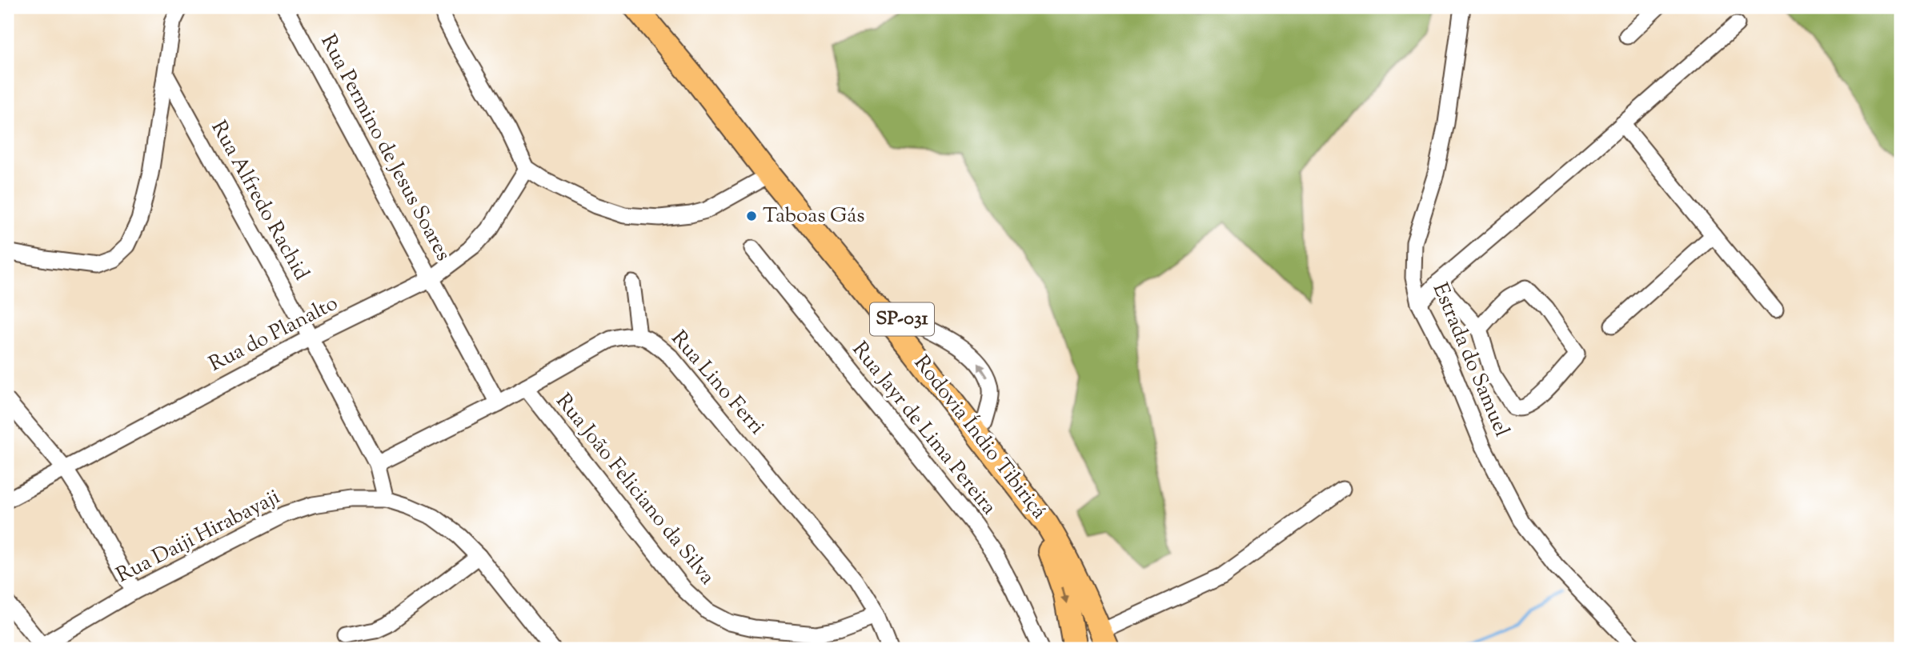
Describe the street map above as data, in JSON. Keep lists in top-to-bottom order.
{
  "streets": {
    "highway": ["SP-031", "Rodovia Índio Tibiriçá"],
    "street": [
      "Rua Permino de Jesus Soares",
      "Rua Alfredo Rachid",
      "Rua do Planalto",
      "Estrada do Samuel",
      "Rua Lino Ferri",
      "Rua Jayr de Lima Pereira",
      "Rua João Feliciano da Silva",
      "Rua Daiji Hirabayaji"
    ]
  },
  "crossings": [
    ["Rua Permino de Jesus Soares", "Rua do Planalto"],
    ["Rua Alfredo Rachid", "Rua do Planalto"],
    ["Rua Alfredo Rachid", "Rua Lino Ferri"],
    ["Rua Alfredo Rachid", "Rua Daiji Hirabayaji"],
    ["Rua Lino Ferri", "Rua João Feliciano da Silva"]
  ],
  "places": ["Taboas Gás"]
}
